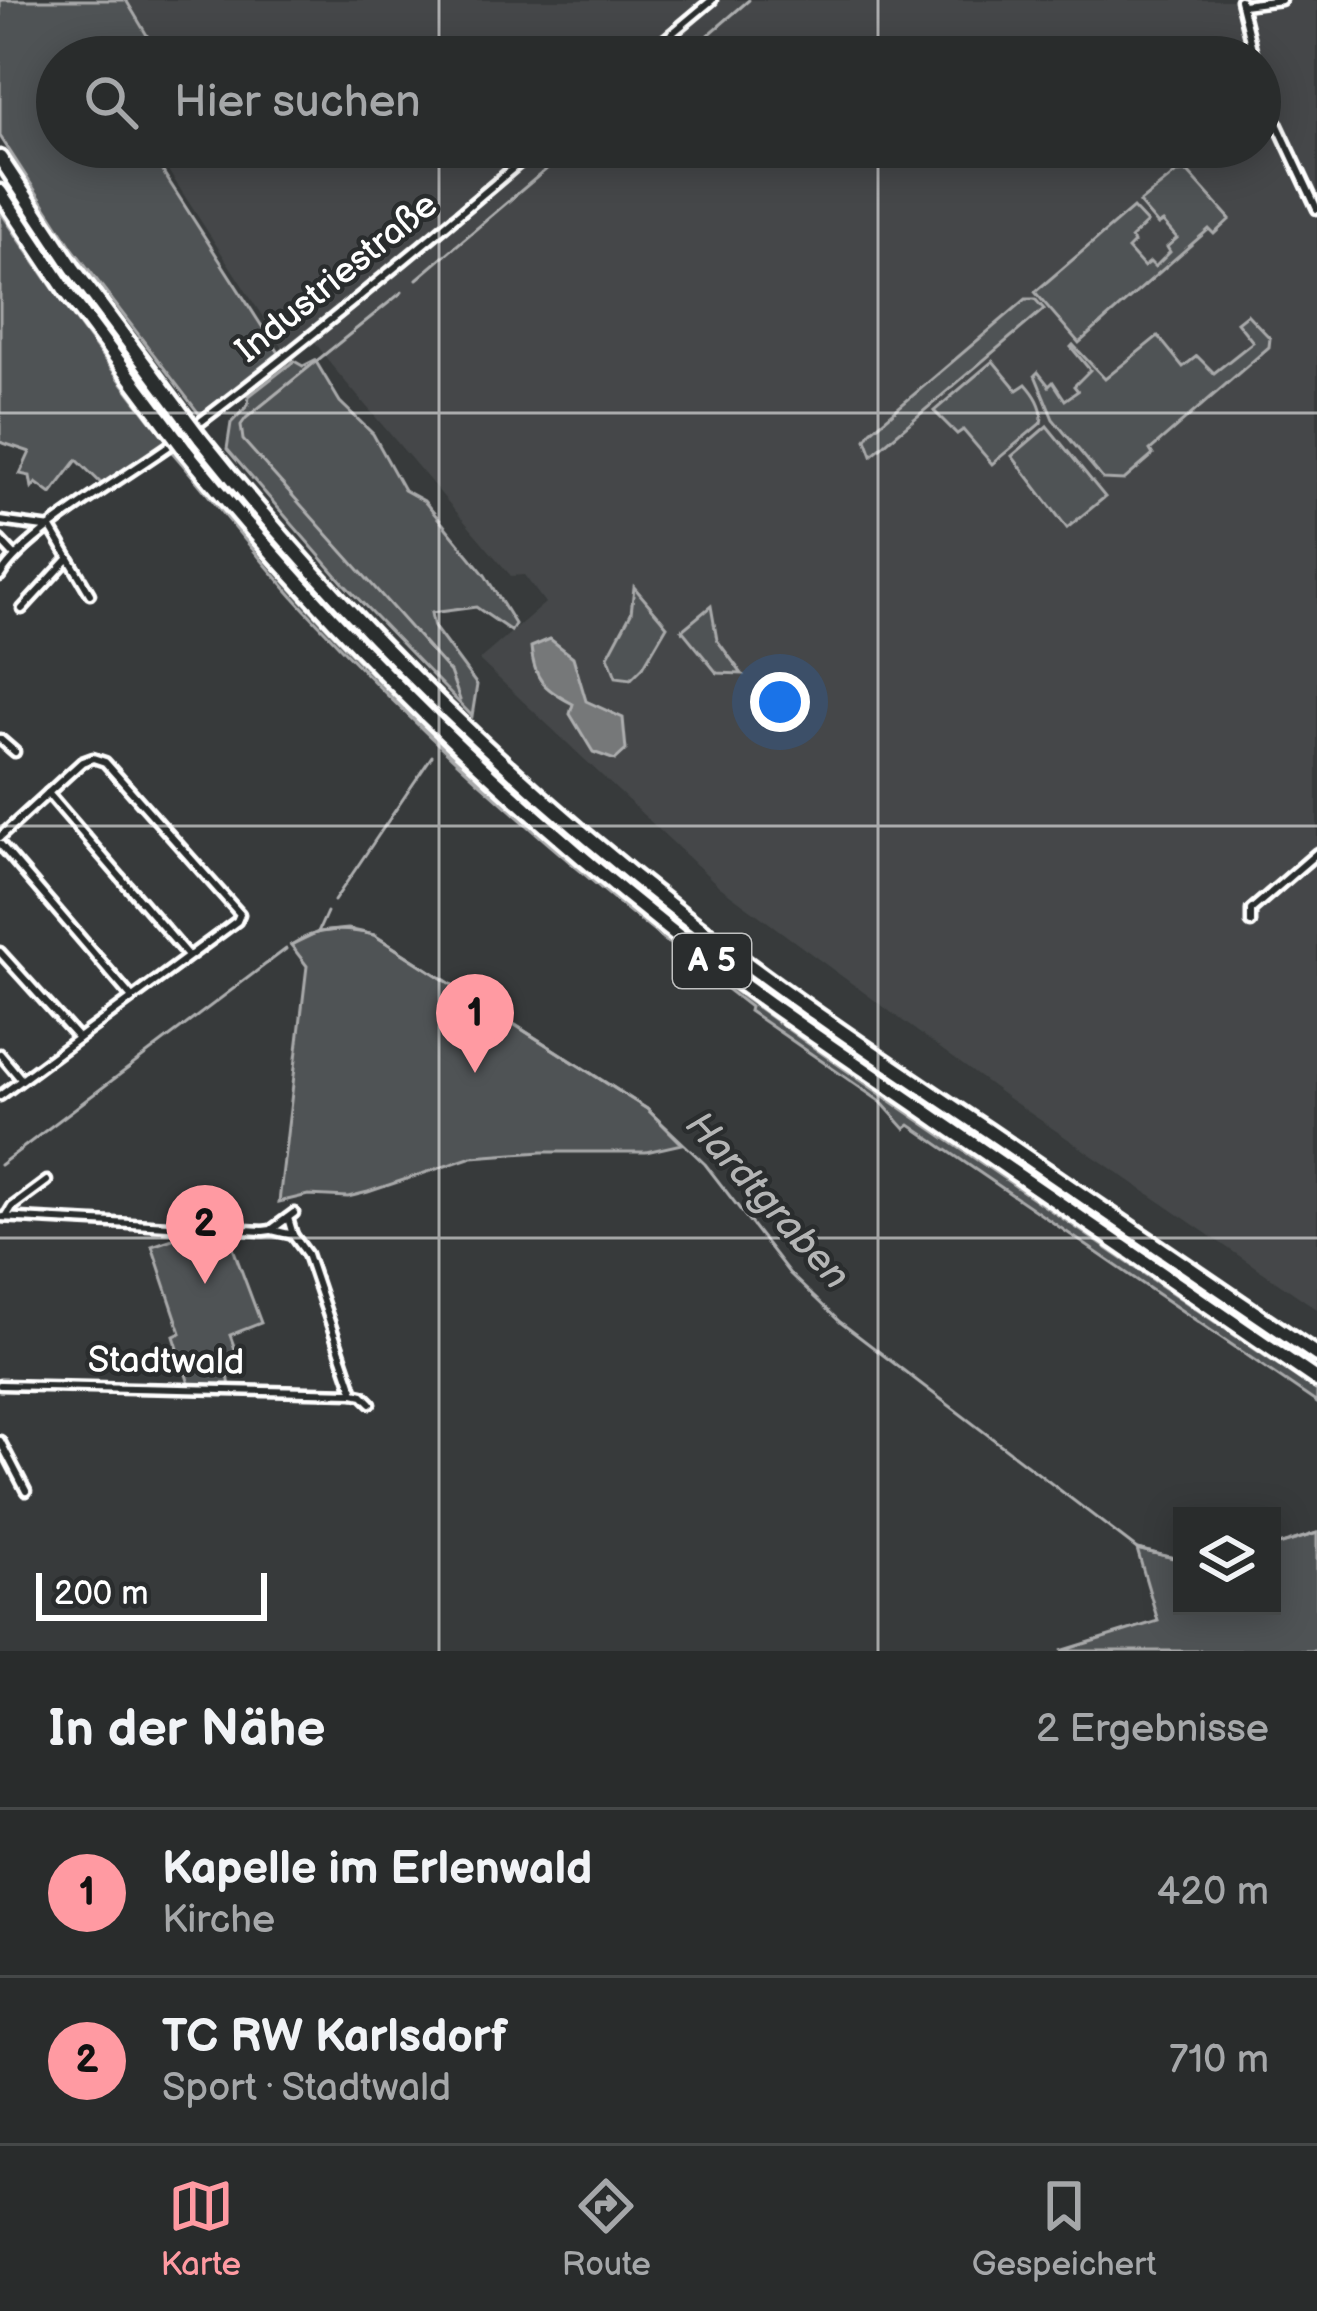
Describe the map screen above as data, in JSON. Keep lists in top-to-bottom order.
{
  "streets": {
    "highway": ["A 5"],
    "street": ["Industriestraße", "Stadtwald"]
  },
  "water": ["Hardtgraben"],
  "scale_bar": "200 m",
  "page": {
    "search": "Hier suchen",
    "pins": ["1", "2"],
    "scale": "200 m",
    "heading": ["In der Nähe", "2 Ergebnisse"],
    "list": [
      {
        "mark": "1",
        "name": "Kapelle im Erlenwald",
        "note": "Kirche",
        "value": "420 m"
      },
      {
        "mark": "2",
        "name": "TC RW Karlsdorf",
        "note": "Sport · Stadtwald",
        "value": "710 m"
      }
    ],
    "nav": ["Karte", "Route", "Gespeichert"]
  }
}
